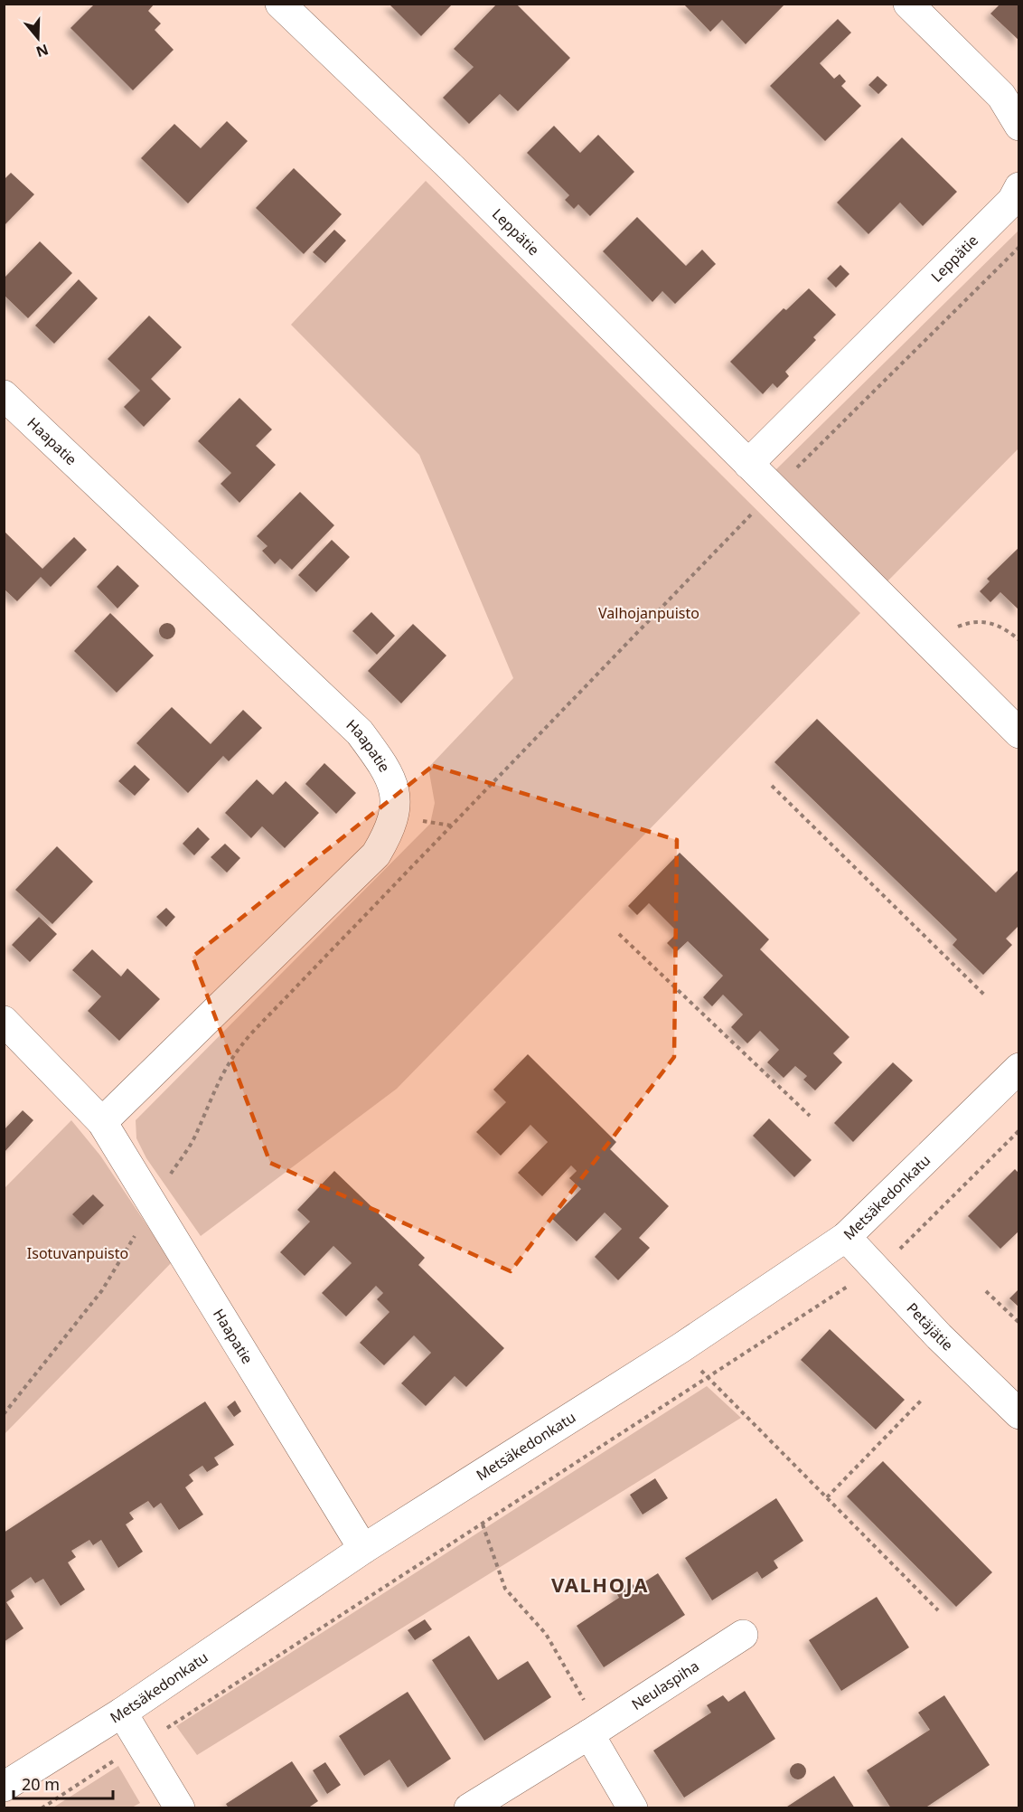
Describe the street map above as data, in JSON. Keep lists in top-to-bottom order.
{
  "streets": {
    "street": [
      "Leppätie",
      "Haapatie",
      "Metsäkedonkatu",
      "Petäjätie",
      "Neulaspiha"
    ]
  },
  "crossings": [
    ["Haapatie", "Metsäkedonkatu"],
    ["Metsäkedonkatu", "Petäjätie"]
  ],
  "districts": ["VALHOJA"],
  "parks": ["Valhojanpuisto", "Isotuvanpuisto"],
  "scale_bar": "20 m",
  "north": "bottom"
}
